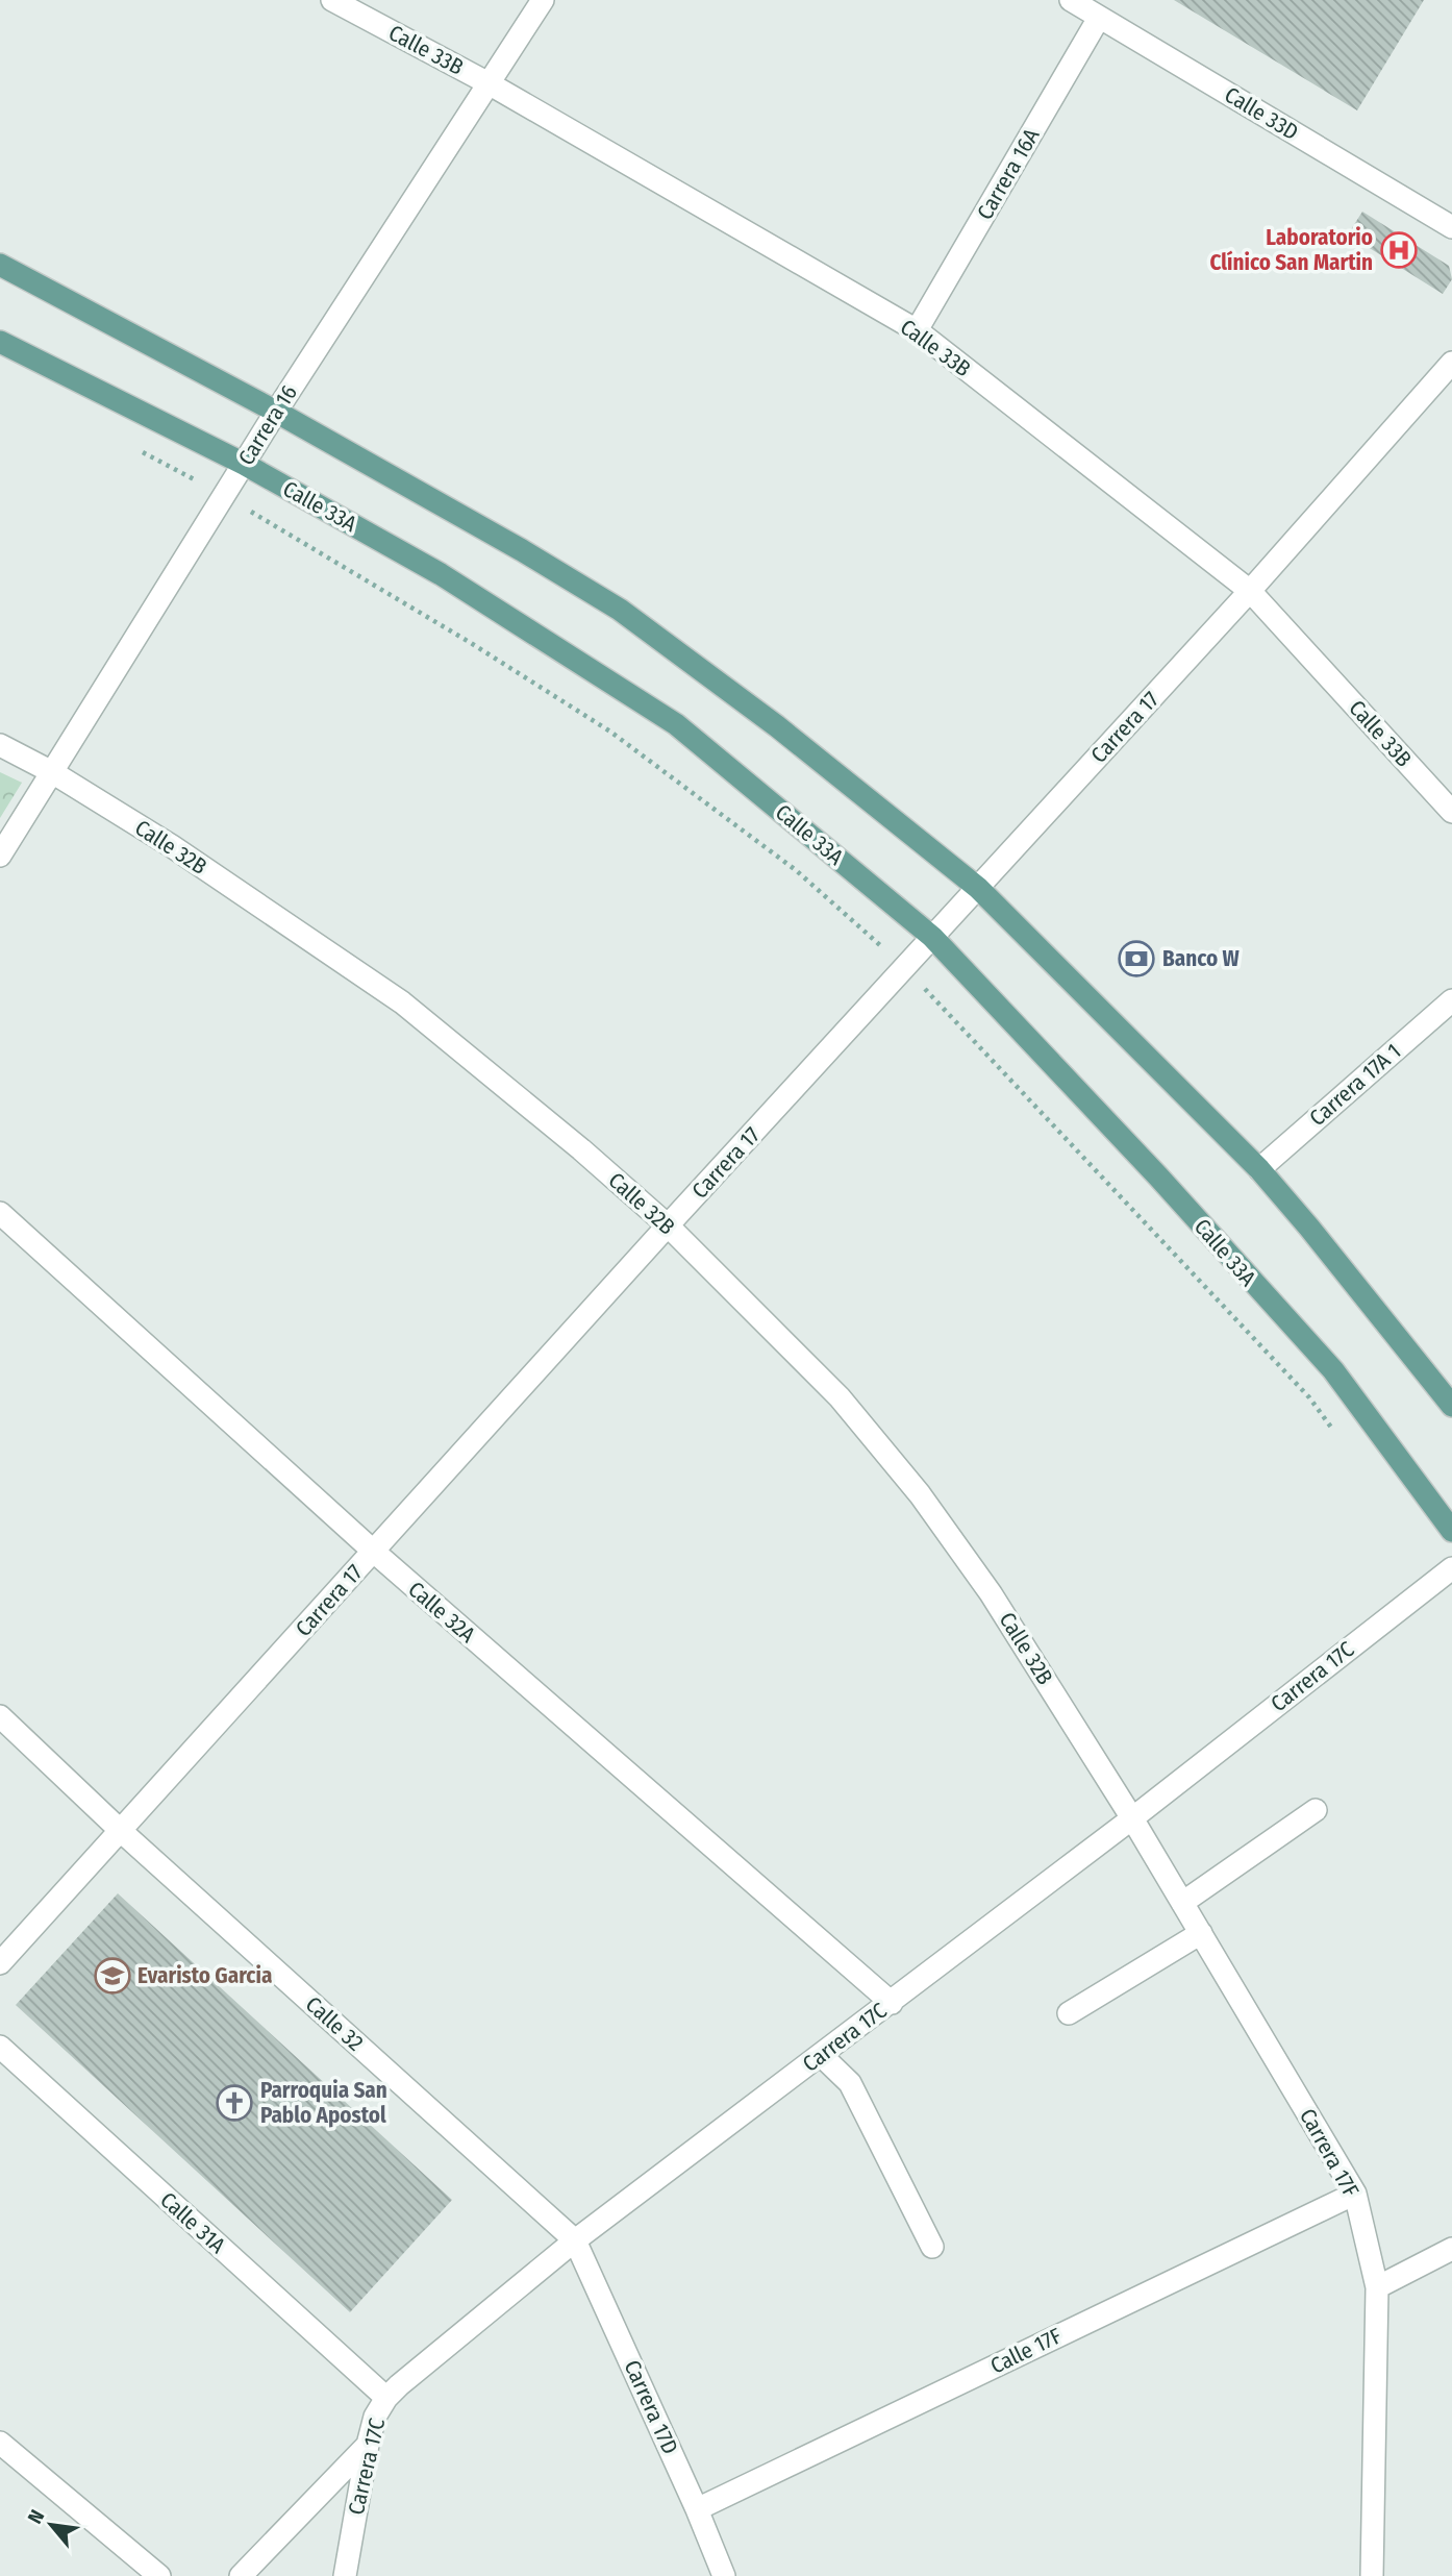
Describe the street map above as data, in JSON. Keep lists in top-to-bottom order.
{
  "streets": {
    "main road": ["Calle 33A"],
    "street": [
      "Calle 33B",
      "Calle 33D",
      "Carrera 16A",
      "Carrera 16",
      "Carrera 17",
      "Calle 32B",
      "Carrera 17A 1",
      "Calle 32A",
      "Carrera 17C",
      "Calle 32",
      "Carrera 17F",
      "Calle 31A",
      "Calle 17F",
      "Carrera 17D"
    ]
  },
  "crossings": [
    ["Calle 33B", "Carrera 16A"],
    ["Calle 33B", "Carrera 16"],
    ["Calle 33B", "Carrera 17"],
    ["Calle 33D", "Carrera 16A"],
    ["Carrera 16", "Calle 33A"],
    ["Carrera 16", "Calle 32B"],
    ["Calle 33A", "Carrera 17"],
    ["Carrera 17", "Calle 32B"],
    ["Carrera 17", "Calle 32A"],
    ["Carrera 17", "Calle 32"],
    ["Calle 32B", "Carrera 17C"],
    ["Calle 32B", "Carrera 17F"],
    ["Calle 32A", "Carrera 17C"],
    ["Carrera 17C", "Calle 32"],
    ["Carrera 17C", "Carrera 17F"],
    ["Carrera 17C", "Calle 31A"],
    ["Carrera 17C", "Carrera 17D"],
    ["Calle 32", "Carrera 17D"],
    ["Carrera 17F", "Calle 17F"],
    ["Calle 17F", "Carrera 17D"]
  ],
  "places": {
    "hospital": ["Laboratorio Clínico San Martin"],
    "bank": ["Banco W"],
    "school or university": ["Evaristo Garcia"],
    "church": ["Parroquia San Pablo Apostol"]
  },
  "north": "top left"
}
